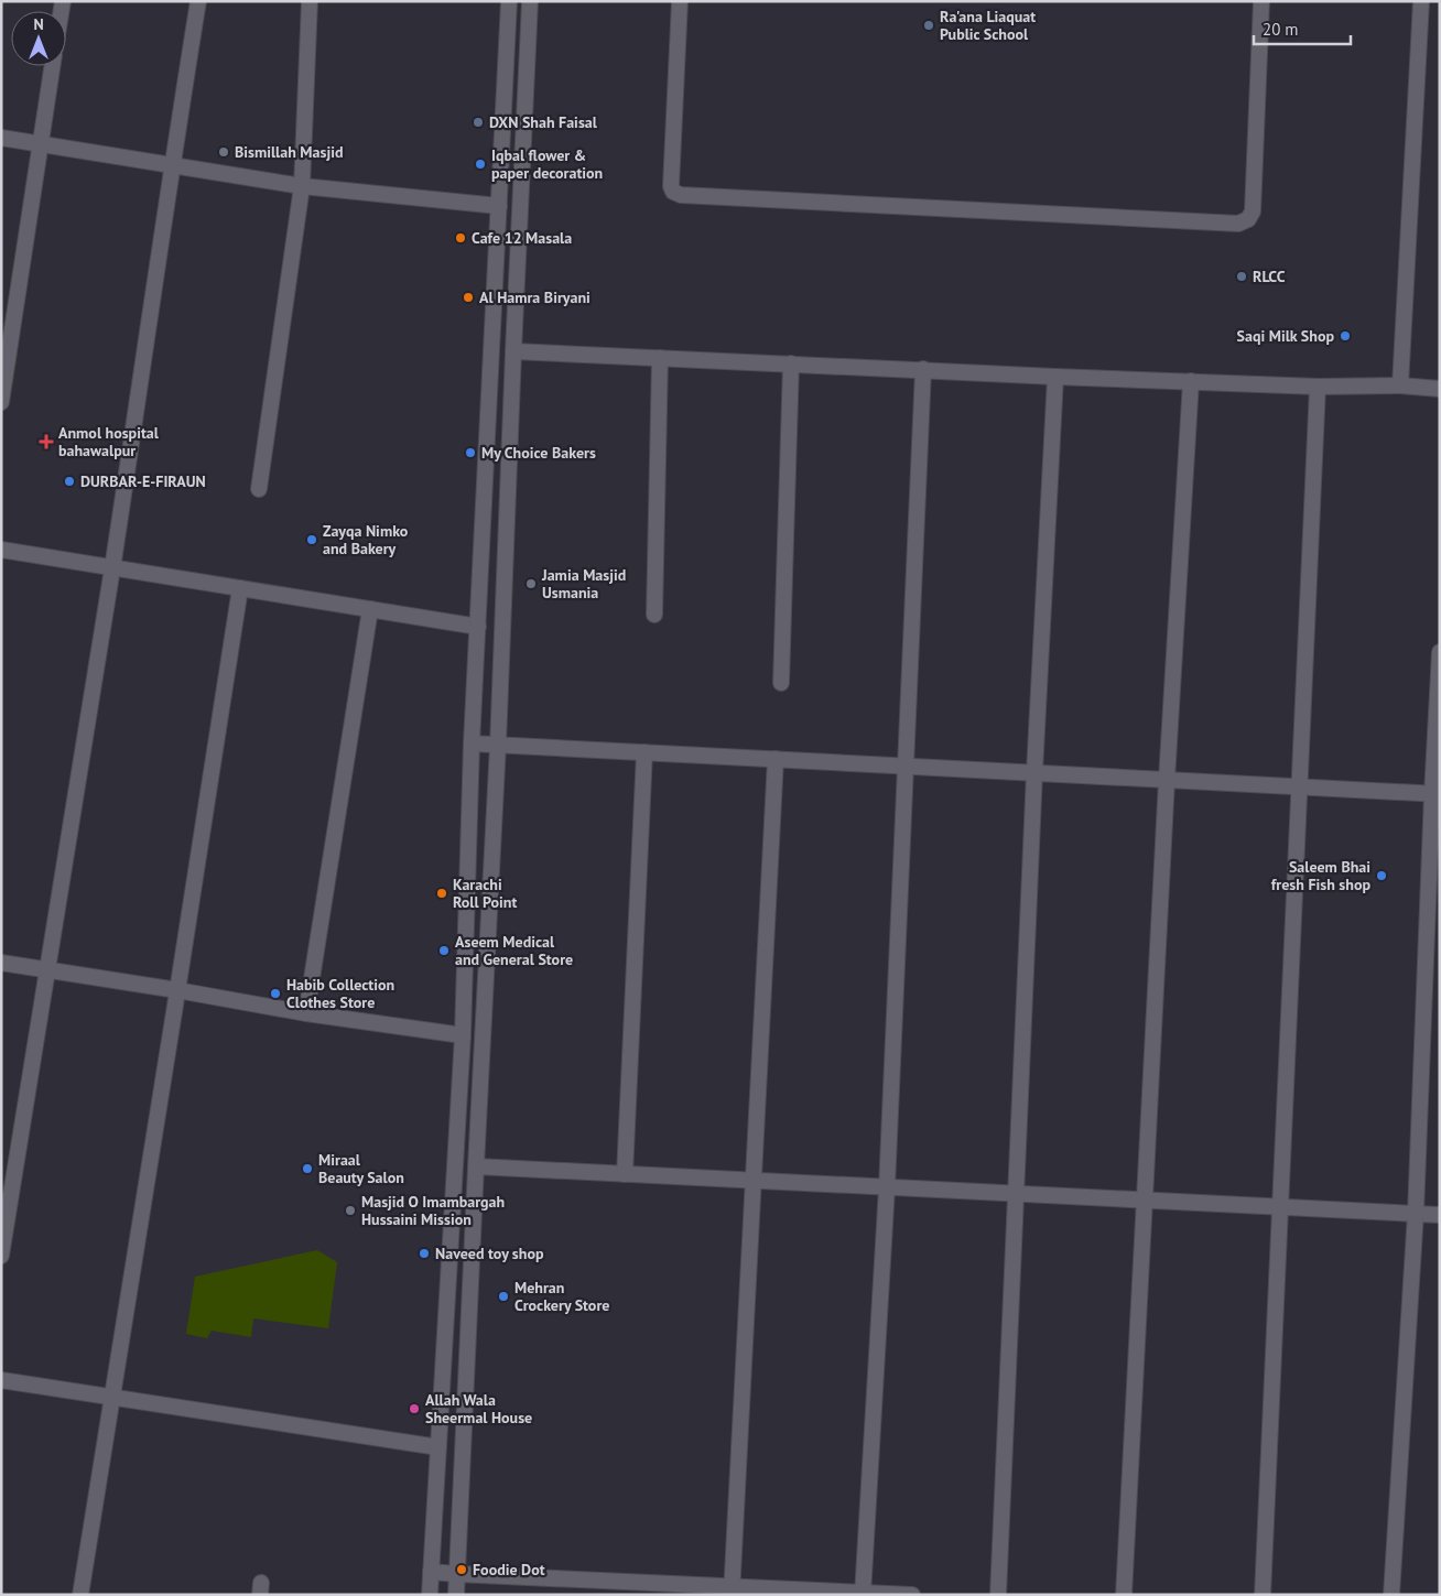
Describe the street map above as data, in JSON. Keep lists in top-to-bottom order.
{
  "places": {
    "other": [
      "Ra'ana Liaquat Public School",
      "DXN Shah Faisal",
      "Bismillah Masjid",
      "Iqbal flower & paper decoration",
      "Cafe 12 Masala",
      "RLCC",
      "Al Hamra Biryani",
      "Saqi Milk Shop",
      "My Choice Bakers",
      "DURBAR-E-FIRAUN",
      "Zayqa Nimko and Bakery",
      "Jamia Masjid Usmania",
      "Saleem Bhai fresh Fish shop",
      "Karachi Roll Point",
      "Aseem Medical and General Store",
      "Habib Collection Clothes Store",
      "Miraal Beauty Salon",
      "Masjid O Imambargah Hussaini Mission",
      "Naveed toy shop",
      "Mehran Crockery Store",
      "Allah Wala Sheermal House",
      "Foodie Dot"
    ],
    "health": ["Anmol hospital bahawalpur"]
  },
  "scale_bar": "20 m",
  "north": "top"
}
